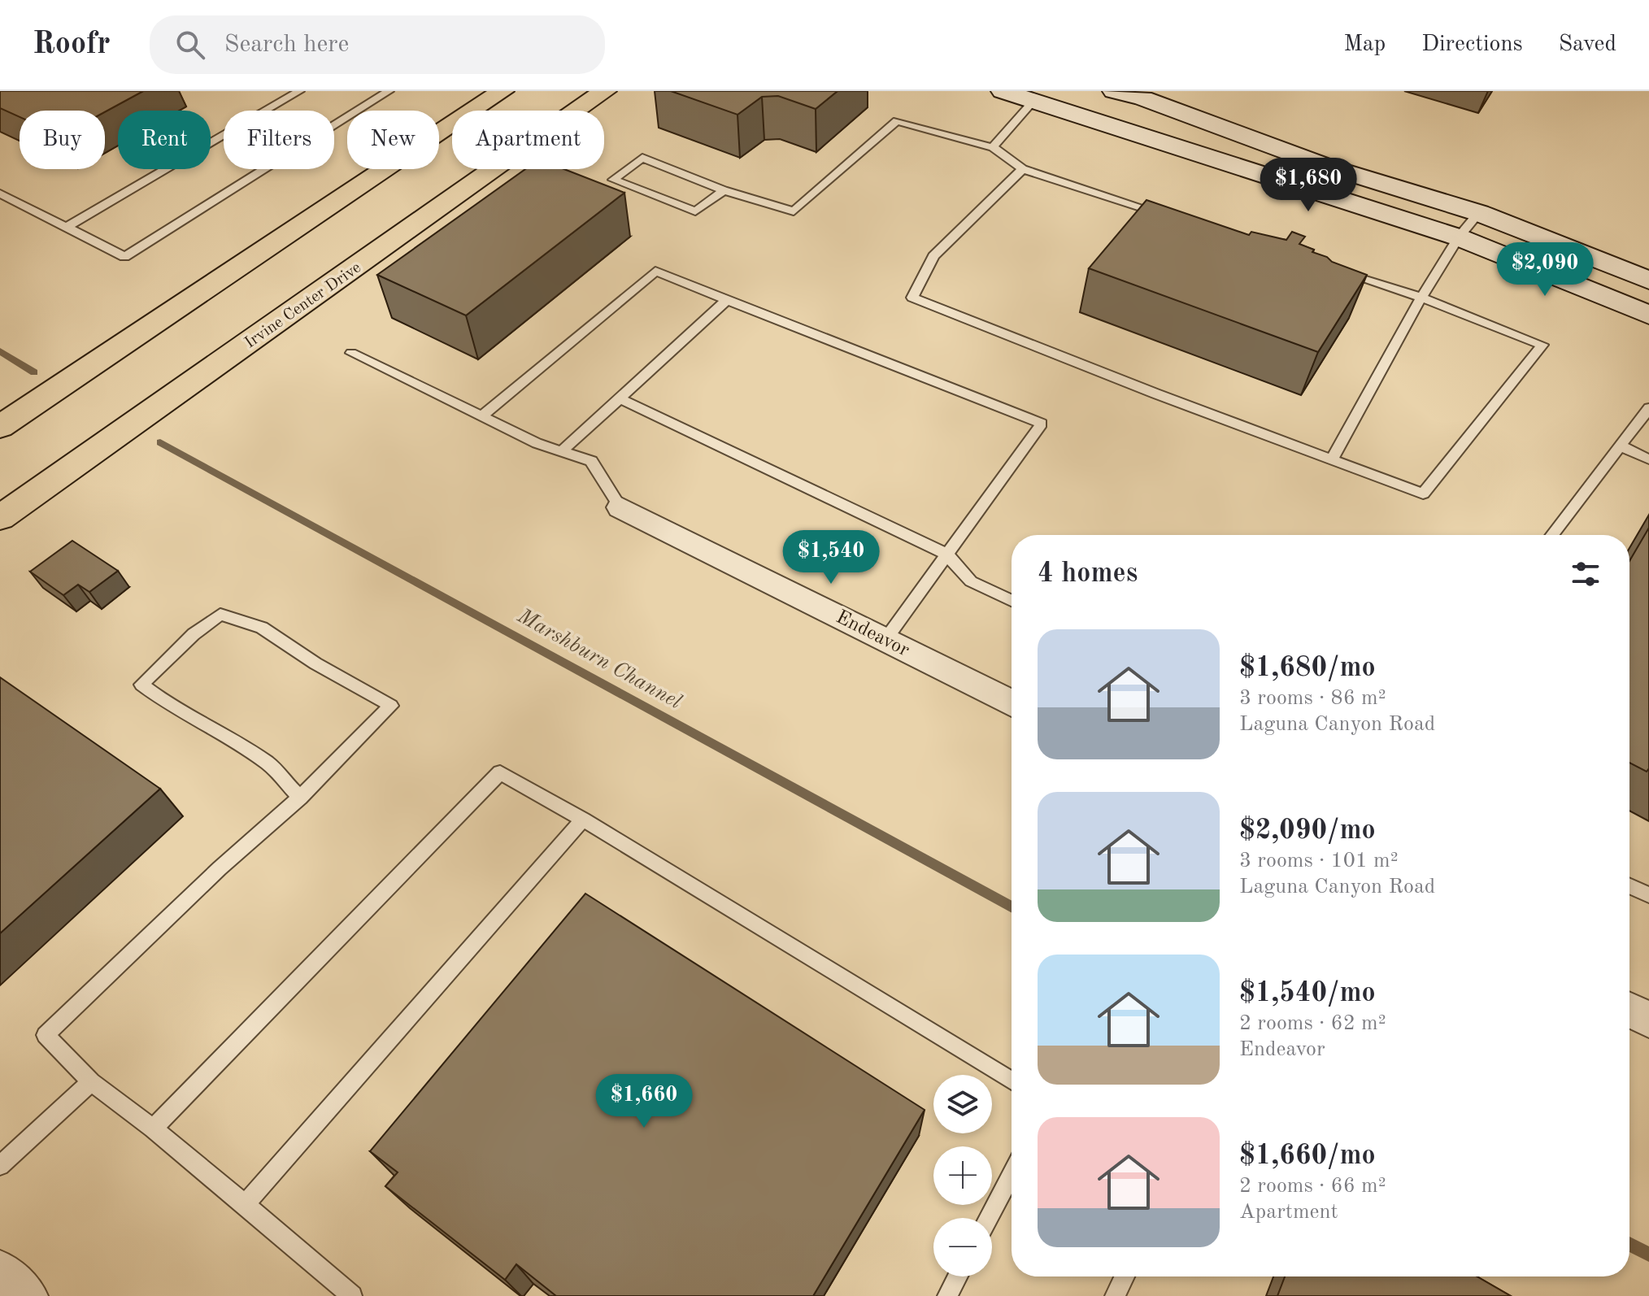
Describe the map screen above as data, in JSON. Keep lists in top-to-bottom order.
{
  "streets": {
    "main road": ["Irvine Center Drive"],
    "street": ["Endeavor"]
  },
  "water": ["Marshburn Channel"],
  "page": {
    "header": "Roofr",
    "search": "Search here",
    "nav": ["Map", "Directions", "Saved"],
    "chip": [
      "Buy",
      "Rent",
      "Filters",
      "New",
      "Apartment"
    ],
    "price": [
      "$1,680",
      "$2,090",
      "$1,540",
      "$1,660"
    ],
    "heading": "4 homes",
    "list": [
      {
        "name": "$1,680/mo",
        "note": "3 rooms · 86 m² · Laguna Canyon Road"
      },
      {
        "name": "$2,090/mo",
        "note": "3 rooms · 101 m² · Laguna Canyon Road"
      },
      {
        "name": "$1,540/mo",
        "note": "2 rooms · 62 m² · Endeavor"
      },
      {
        "name": "$1,660/mo",
        "note": "2 rooms · 66 m² · Apartment"
      }
    ],
    "map_buttons": ["+", "−"]
  }
}
